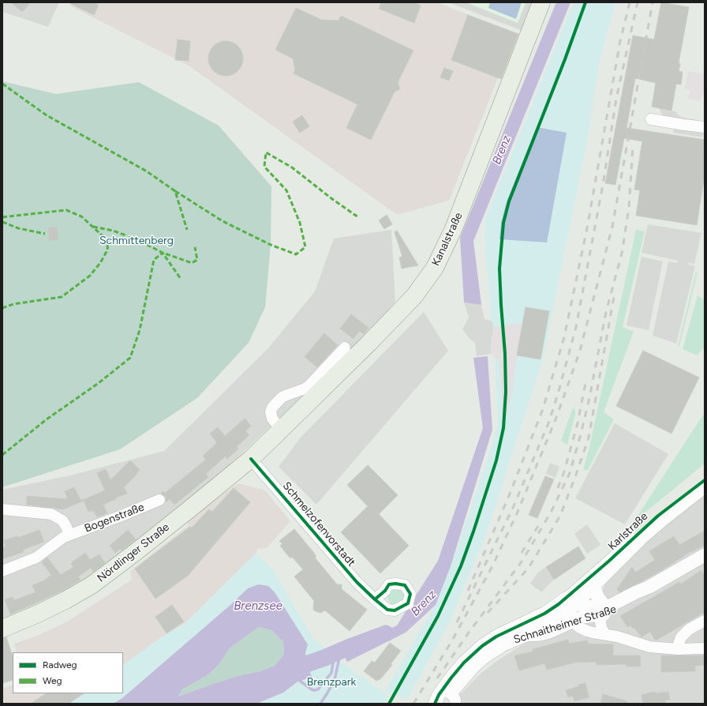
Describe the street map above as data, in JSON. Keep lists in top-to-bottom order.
{
  "streets": {
    "main road": ["Kanalstraße", "Nördlinger Straße"],
    "street": [
      "Bogenstraße",
      "Schmelzofenvorstadt",
      "Karlstraße",
      "Schnaitheimer Straße"
    ]
  },
  "crossings": [
    ["Kanalstraße", "Schmelzofenvorstadt"],
    ["Kanalstraße", "Nördlinger Straße"],
    ["Schmelzofenvorstadt", "Nördlinger Straße"],
    ["Karlstraße", "Schnaitheimer Straße"]
  ],
  "water": ["Brenz", "Brenzsee"],
  "parks": ["Schmittenberg", "Brenzpark"],
  "legend": ["Radweg", "Weg"]
}
